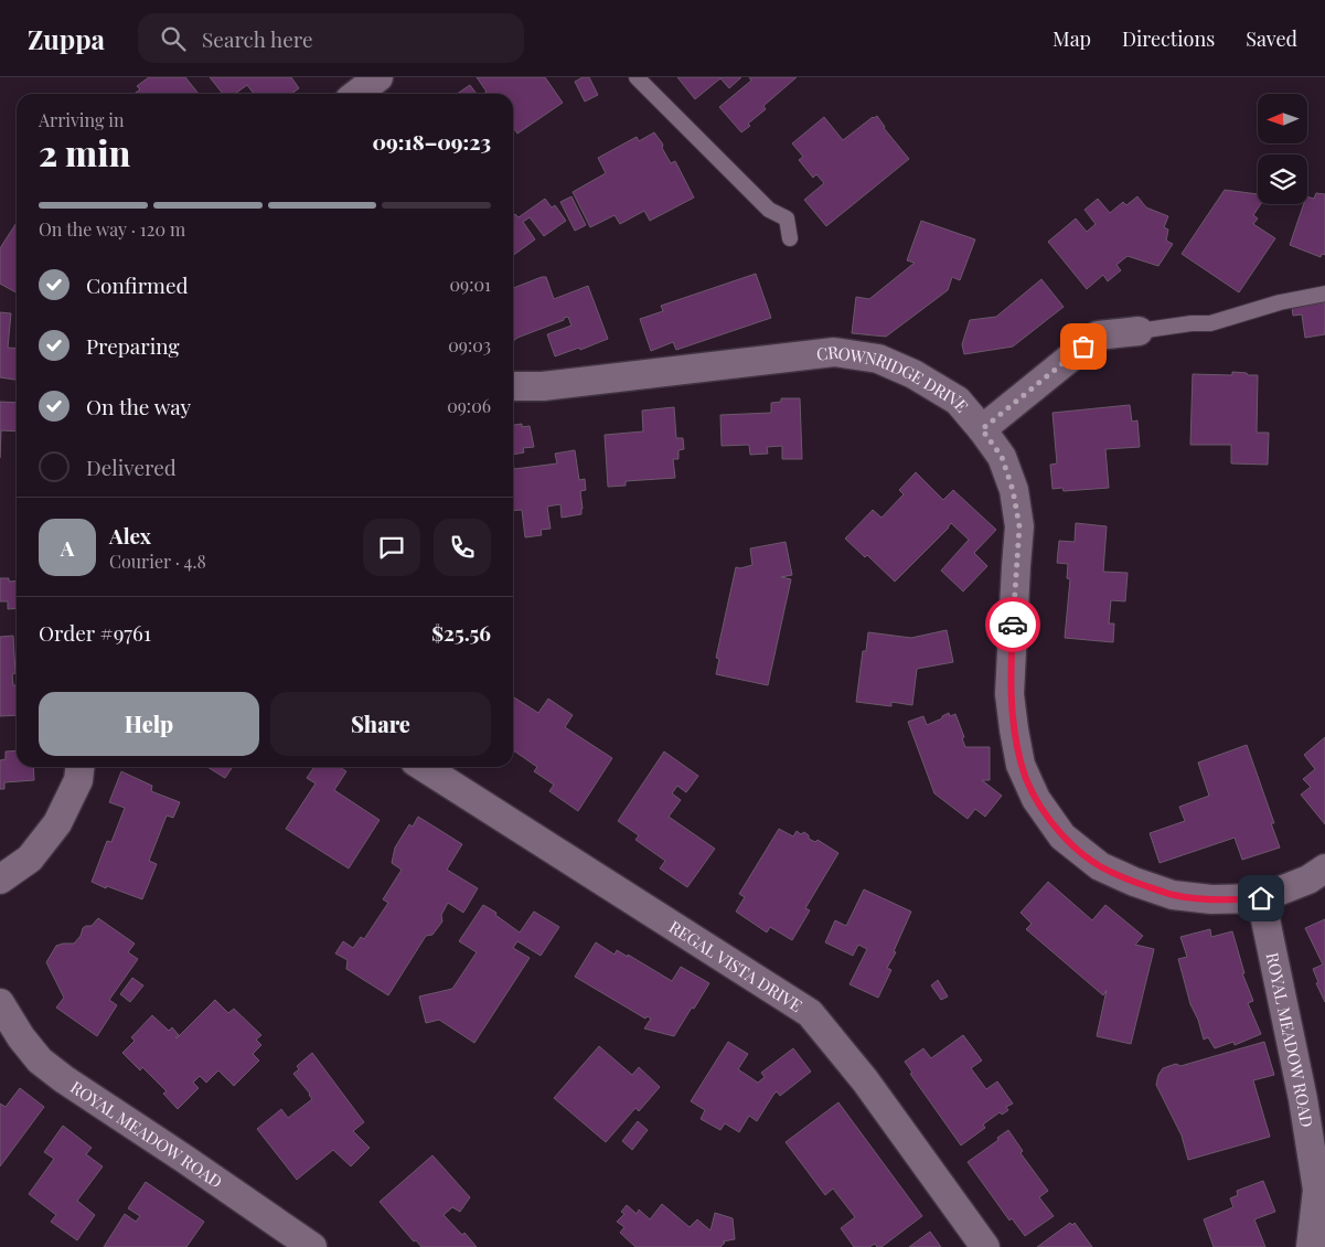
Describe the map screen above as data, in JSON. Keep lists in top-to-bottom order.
{
  "streets": {
    "street": ["CROWNRIDGE DRIVE", "REGAL VISTA DRIVE", "ROYAL MEADOW ROAD"]
  },
  "crossings": [
    ["CROWNRIDGE DRIVE", "ROYAL MEADOW ROAD"]
  ],
  "north": "left",
  "page": {
    "header": "Zuppa",
    "search": "Search here",
    "nav": ["Map", "Directions", "Saved"],
    "heading": ["2 min", "Arriving in", "09:18–09:23"],
    "panel": [
      "Alex",
      "Courier · 4.8",
      "Order #9761",
      "$25.56"
    ],
    "bar": "On the way · 120 m",
    "list": [
      ["Confirmed", "09:01"],
      ["Preparing", "09:03"],
      ["On the way", "09:06"],
      "Delivered"
    ],
    "round": "A",
    "buttons": ["Help", "Share"]
  }
}
